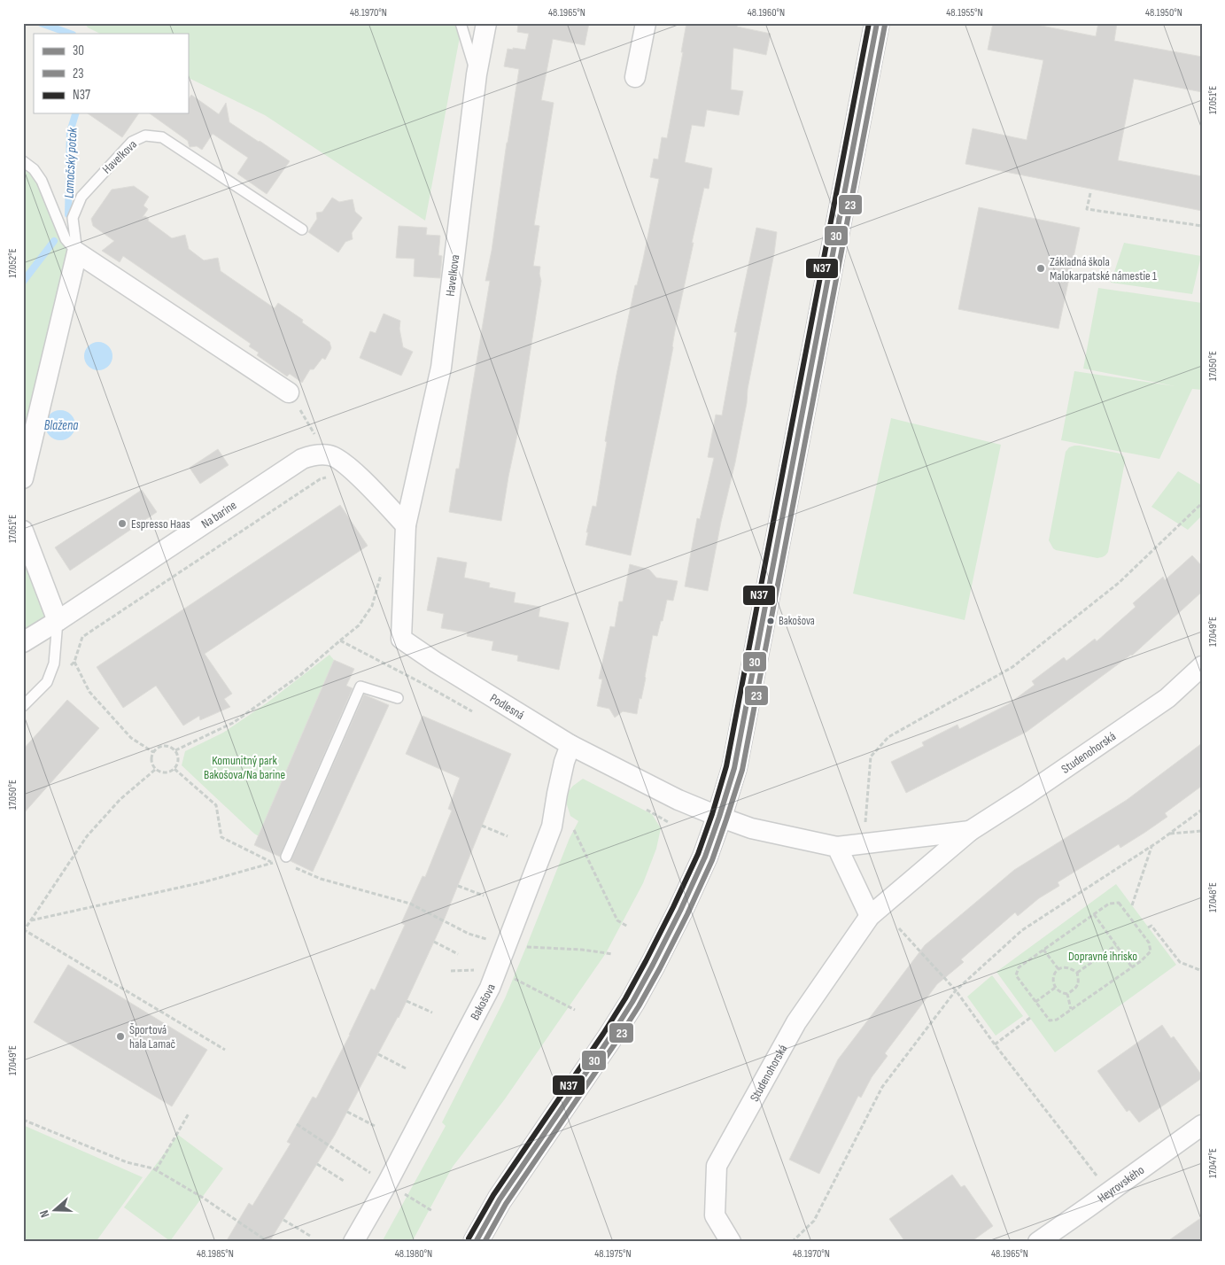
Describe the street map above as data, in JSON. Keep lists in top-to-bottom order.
{
  "streets": {
    "street": [
      "Havelkova",
      "Na barine",
      "Podlesná",
      "Studenohorská",
      "Bakošova",
      "Heyrovského"
    ]
  },
  "crossings": [
    ["Havelkova", "Na barine"],
    ["Havelkova", "Podlesná"],
    ["Na barine", "Podlesná"],
    ["Podlesná", "Studenohorská"],
    ["Podlesná", "Bakošova"]
  ],
  "water": ["Lamačský potok", "Blažena"],
  "parks": ["Komunitný park Bakošova/Na barine", "Dopravné ihrisko"],
  "places": [
    "Základná škola Malokarpatské námestie 1",
    "Espresso Haas",
    "Bakošova",
    "Športová hala Lamač"
  ],
  "lines": ["transit line 30", "transit line N37", "transit line 23"],
  "legend": ["30", "23", "N37"],
  "north": "left",
  "coordinates": [
    "48.1970°N",
    "48.1965°N",
    "48.1960°N",
    "48.1955°N",
    "48.1950°N",
    "17.051°E",
    "17.052°E",
    "17.050°E",
    "17.049°E",
    "17.048°E",
    "17.047°E",
    "48.1985°N",
    "48.1980°N",
    "48.1975°N"
  ]
}
